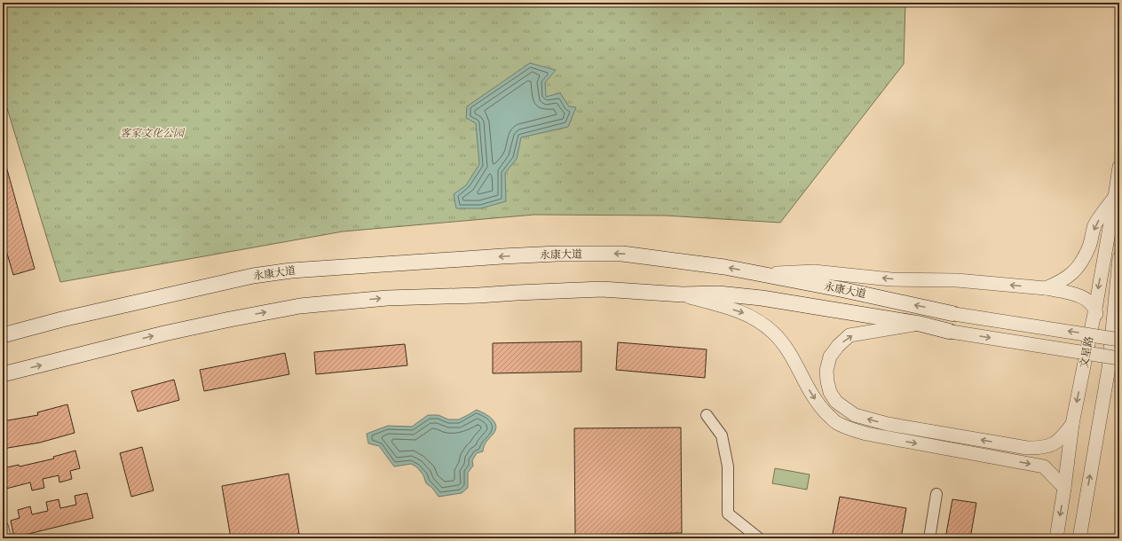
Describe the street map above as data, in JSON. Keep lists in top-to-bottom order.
{
  "streets": {
    "main road": ["永康大道"],
    "street": ["文星路"]
  },
  "parks": ["客家文化公园"]
}
